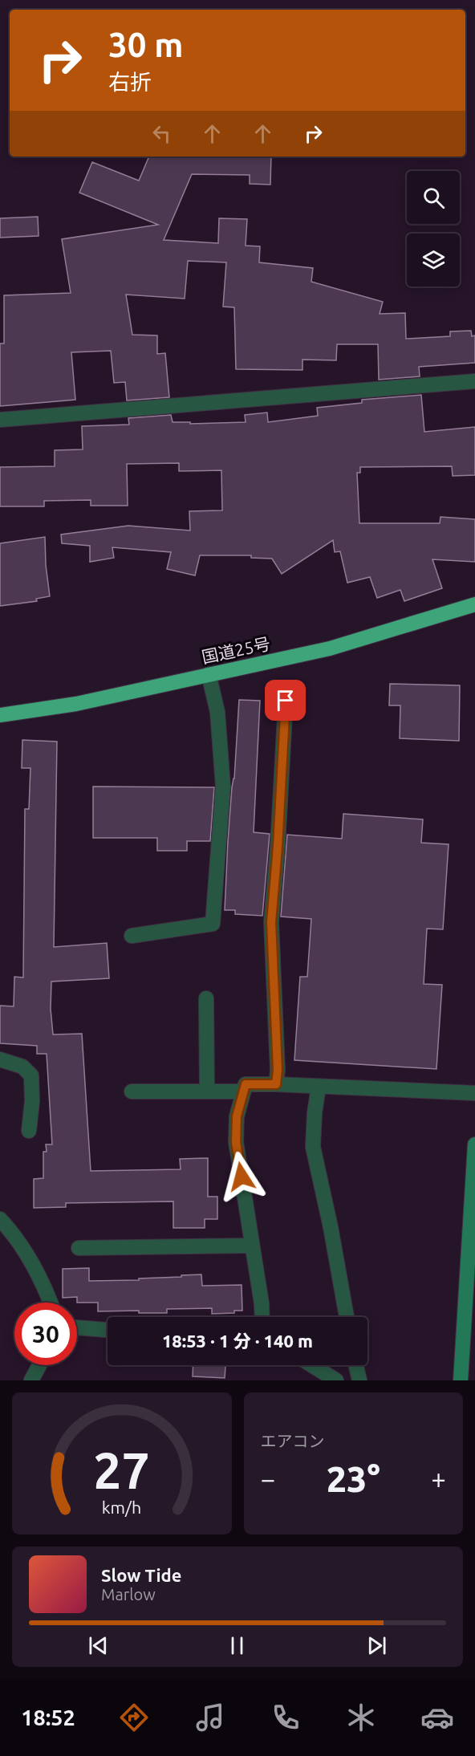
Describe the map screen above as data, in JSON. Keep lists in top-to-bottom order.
{
  "streets": {
    "highway": ["国道25号"]
  },
  "page": {
    "turn": ["30 m", "右折"],
    "limit": "30",
    "trip": "18:53 · 1 分 · 140 m",
    "tile": "エアコン",
    "heat": ["−", "23°", "+"],
    "song": ["Slow Tide", "Marlow"],
    "tabs": "18:52",
    "gauge": ["27", "km/h"]
  }
}
